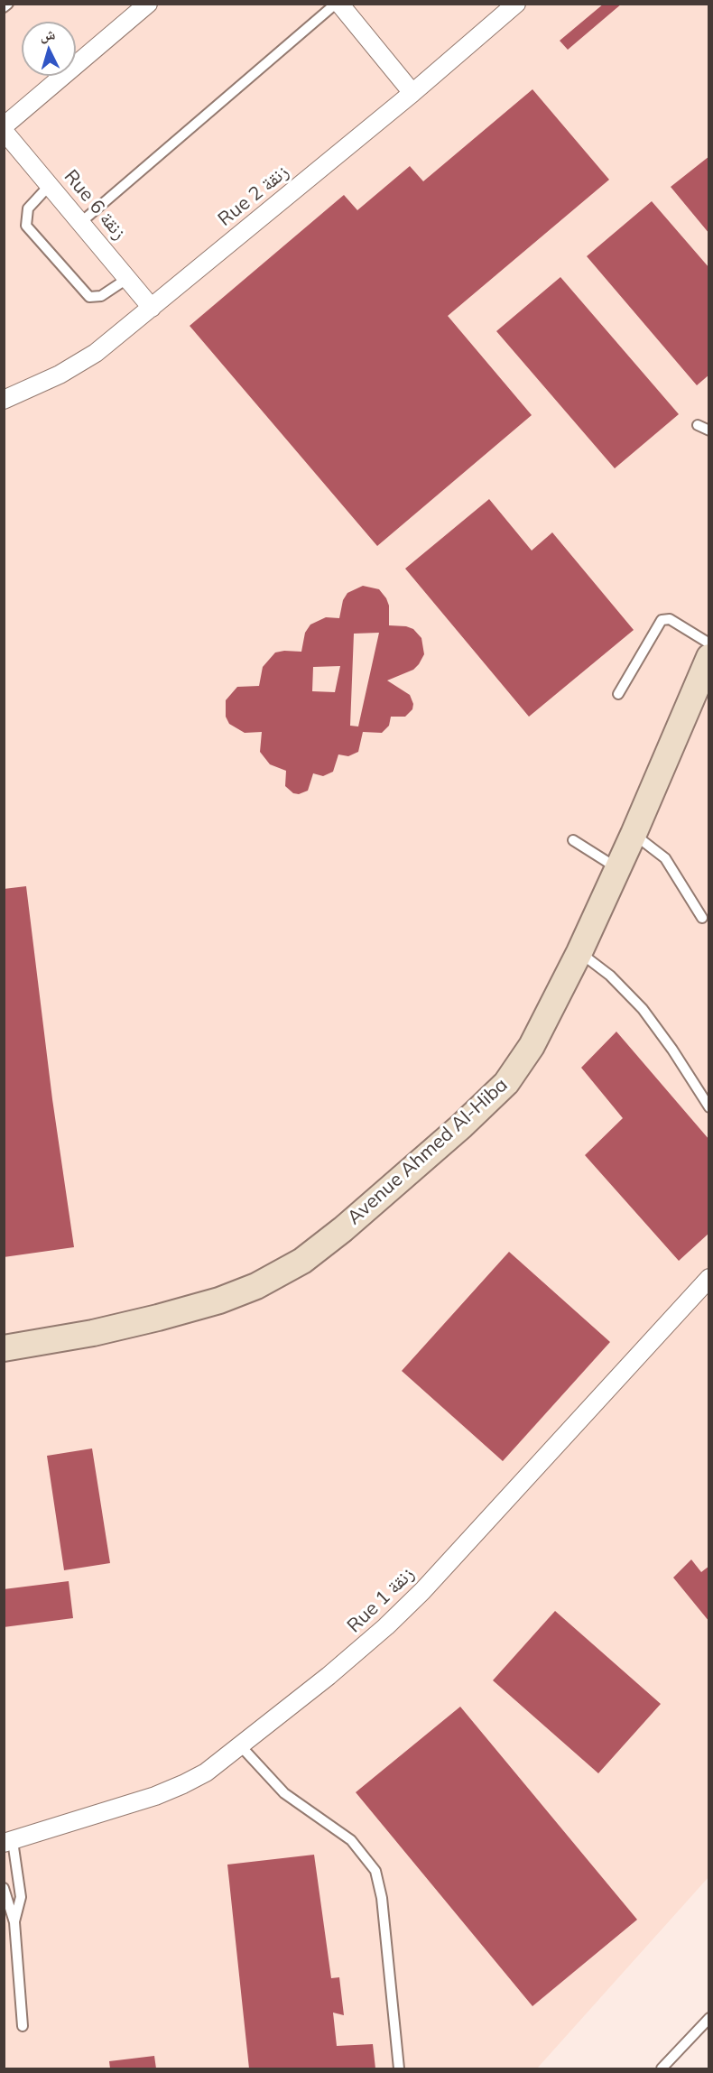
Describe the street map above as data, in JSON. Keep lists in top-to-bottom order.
{
  "streets": {
    "street": [
      "Rue 2 زنقة",
      "Rue 6 زنقة",
      "Avenue Ahmed Al-Hiba",
      "Rue 1 زنقة"
    ]
  },
  "crossings": [
    ["Rue 2 زنقة", "Rue 6 زنقة"]
  ],
  "north": "top"
}
